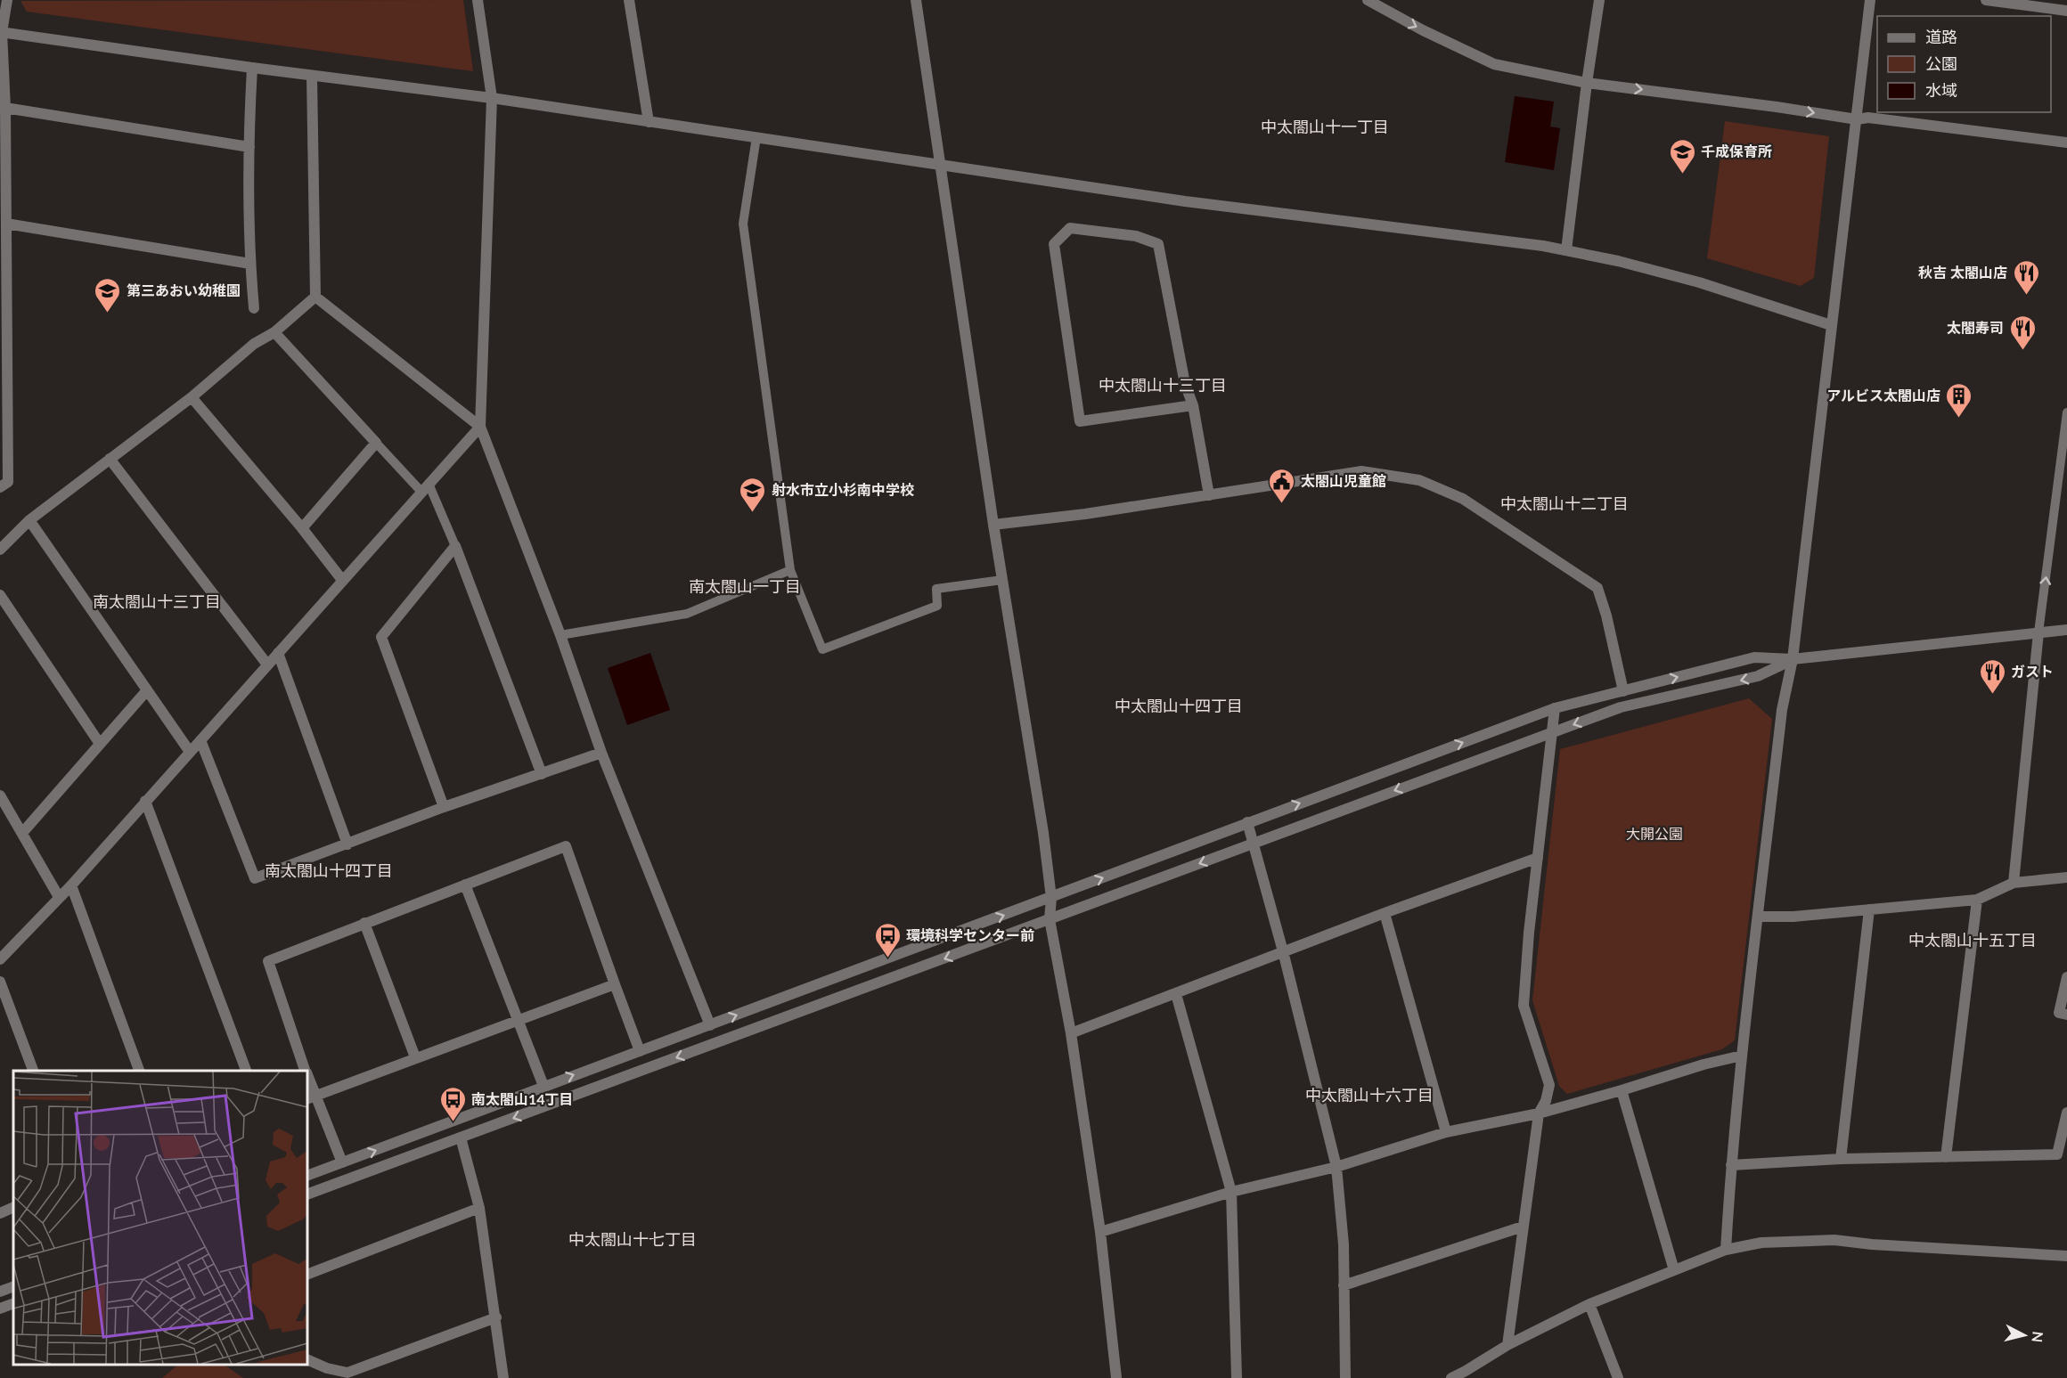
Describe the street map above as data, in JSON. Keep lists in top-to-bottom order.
{
  "districts": [
    "中太閤山十一丁目",
    "中太閤山十三丁目",
    "中太閤山十二丁目",
    "南太閤山一丁目",
    "南太閤山十三丁目",
    "中太閤山十四丁目",
    "南太閤山十四丁目",
    "中太閤山十五丁目",
    "中太閤山十六丁目",
    "中太閤山十七丁目"
  ],
  "parks": ["大開公園"],
  "places": {
    "school or university": ["千成保育所", "第三あおい幼稚園", "射水市立小杉南中学校"],
    "restaurant": ["秋吉 太閤山店", "太閤寿司", "ガスト"],
    "building": ["アルビス太閤山店"],
    "public building": ["太閤山児童館"],
    "bus stop": ["環境科学センター前", "南太閤山14丁目"]
  },
  "legend": ["道路", "公園", "水域"],
  "north": "right"
}
